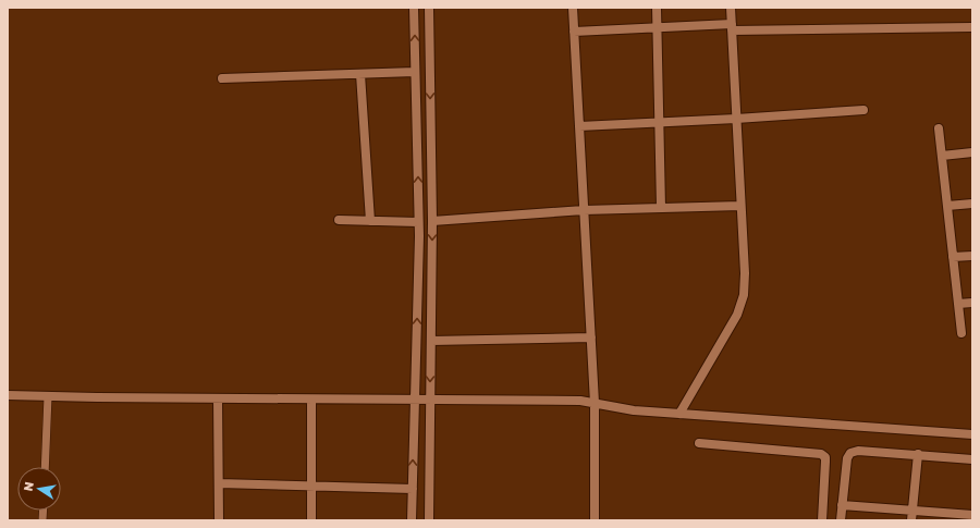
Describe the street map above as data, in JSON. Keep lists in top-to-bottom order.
{
  "north": "left"
}
